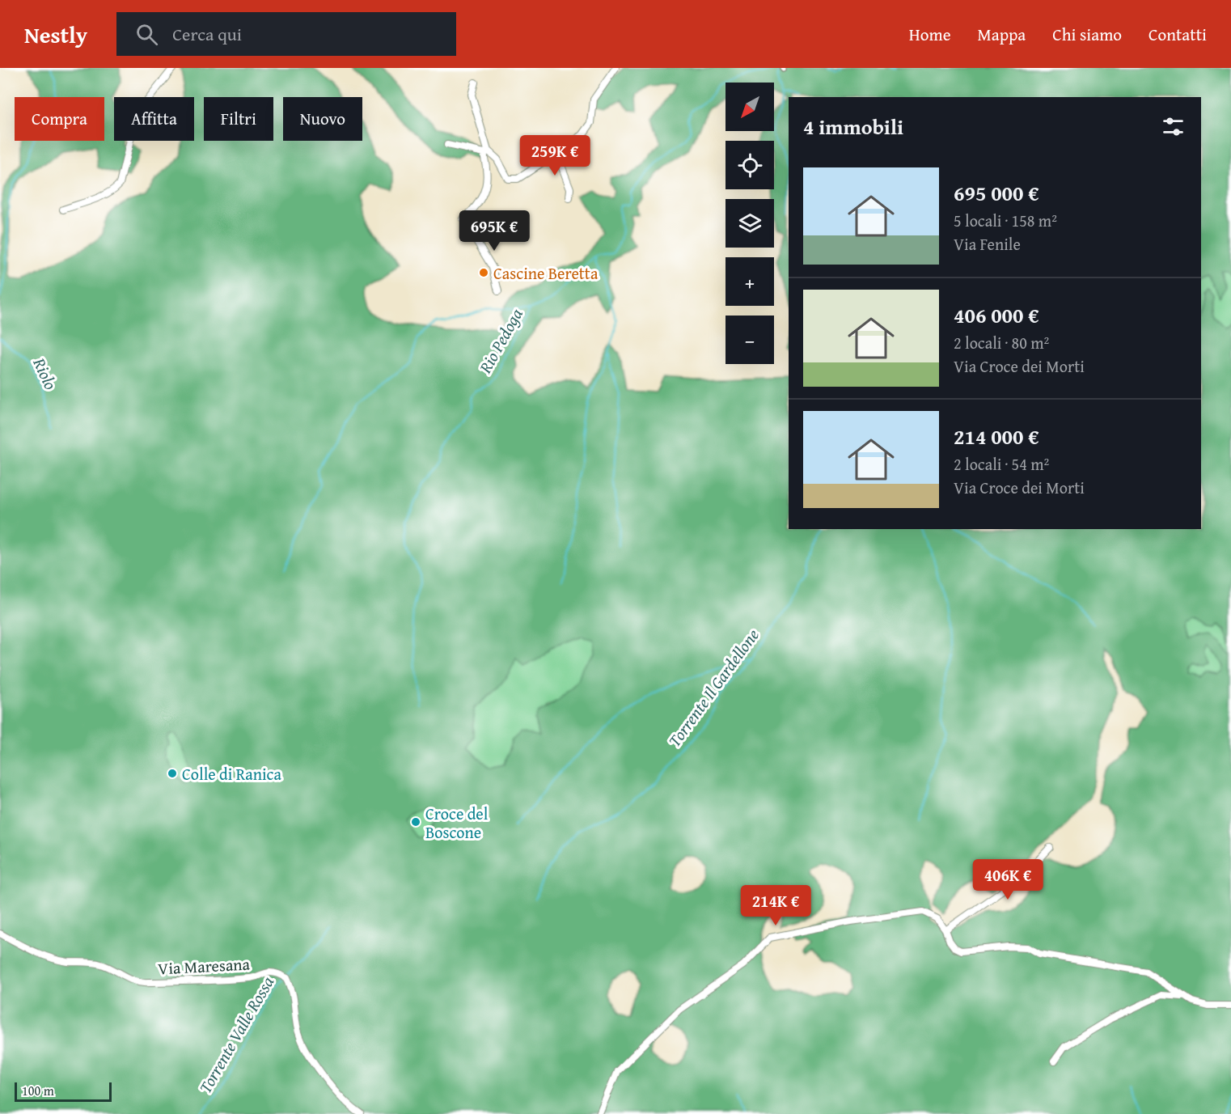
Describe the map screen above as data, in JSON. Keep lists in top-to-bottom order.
{
  "streets": {
    "street": ["Via Maresana"]
  },
  "water": [
    "Rio Pedoga",
    "Riolo",
    "Torrente Il Gardellone",
    "Torrente Valle Rossa"
  ],
  "places": ["Cascine Beretta", "Colle di Ranica", "Croce del Boscone"],
  "scale_bar": "100 m",
  "north": "bottom left",
  "page": {
    "header": "Nestly",
    "search": "Cerca qui",
    "nav": [
      "Home",
      "Mappa",
      "Chi siamo",
      "Contatti"
    ],
    "map_buttons": ["+", "−"],
    "chip": [
      "Compra",
      "Affitta",
      "Filtri",
      "Nuovo"
    ],
    "heading": "4 immobili",
    "price": [
      "259K €",
      "695K €",
      "406K €",
      "214K €"
    ],
    "list": [
      {
        "name": "695 000 €",
        "note": "5 locali · 158 m² · Via Fenile"
      },
      {
        "name": "406 000 €",
        "note": "2 locali · 80 m² · Via Croce dei Morti"
      },
      {
        "name": "214 000 €",
        "note": "2 locali · 54 m² · Via Croce dei Morti"
      }
    ],
    "scale": "100 m"
  }
}
